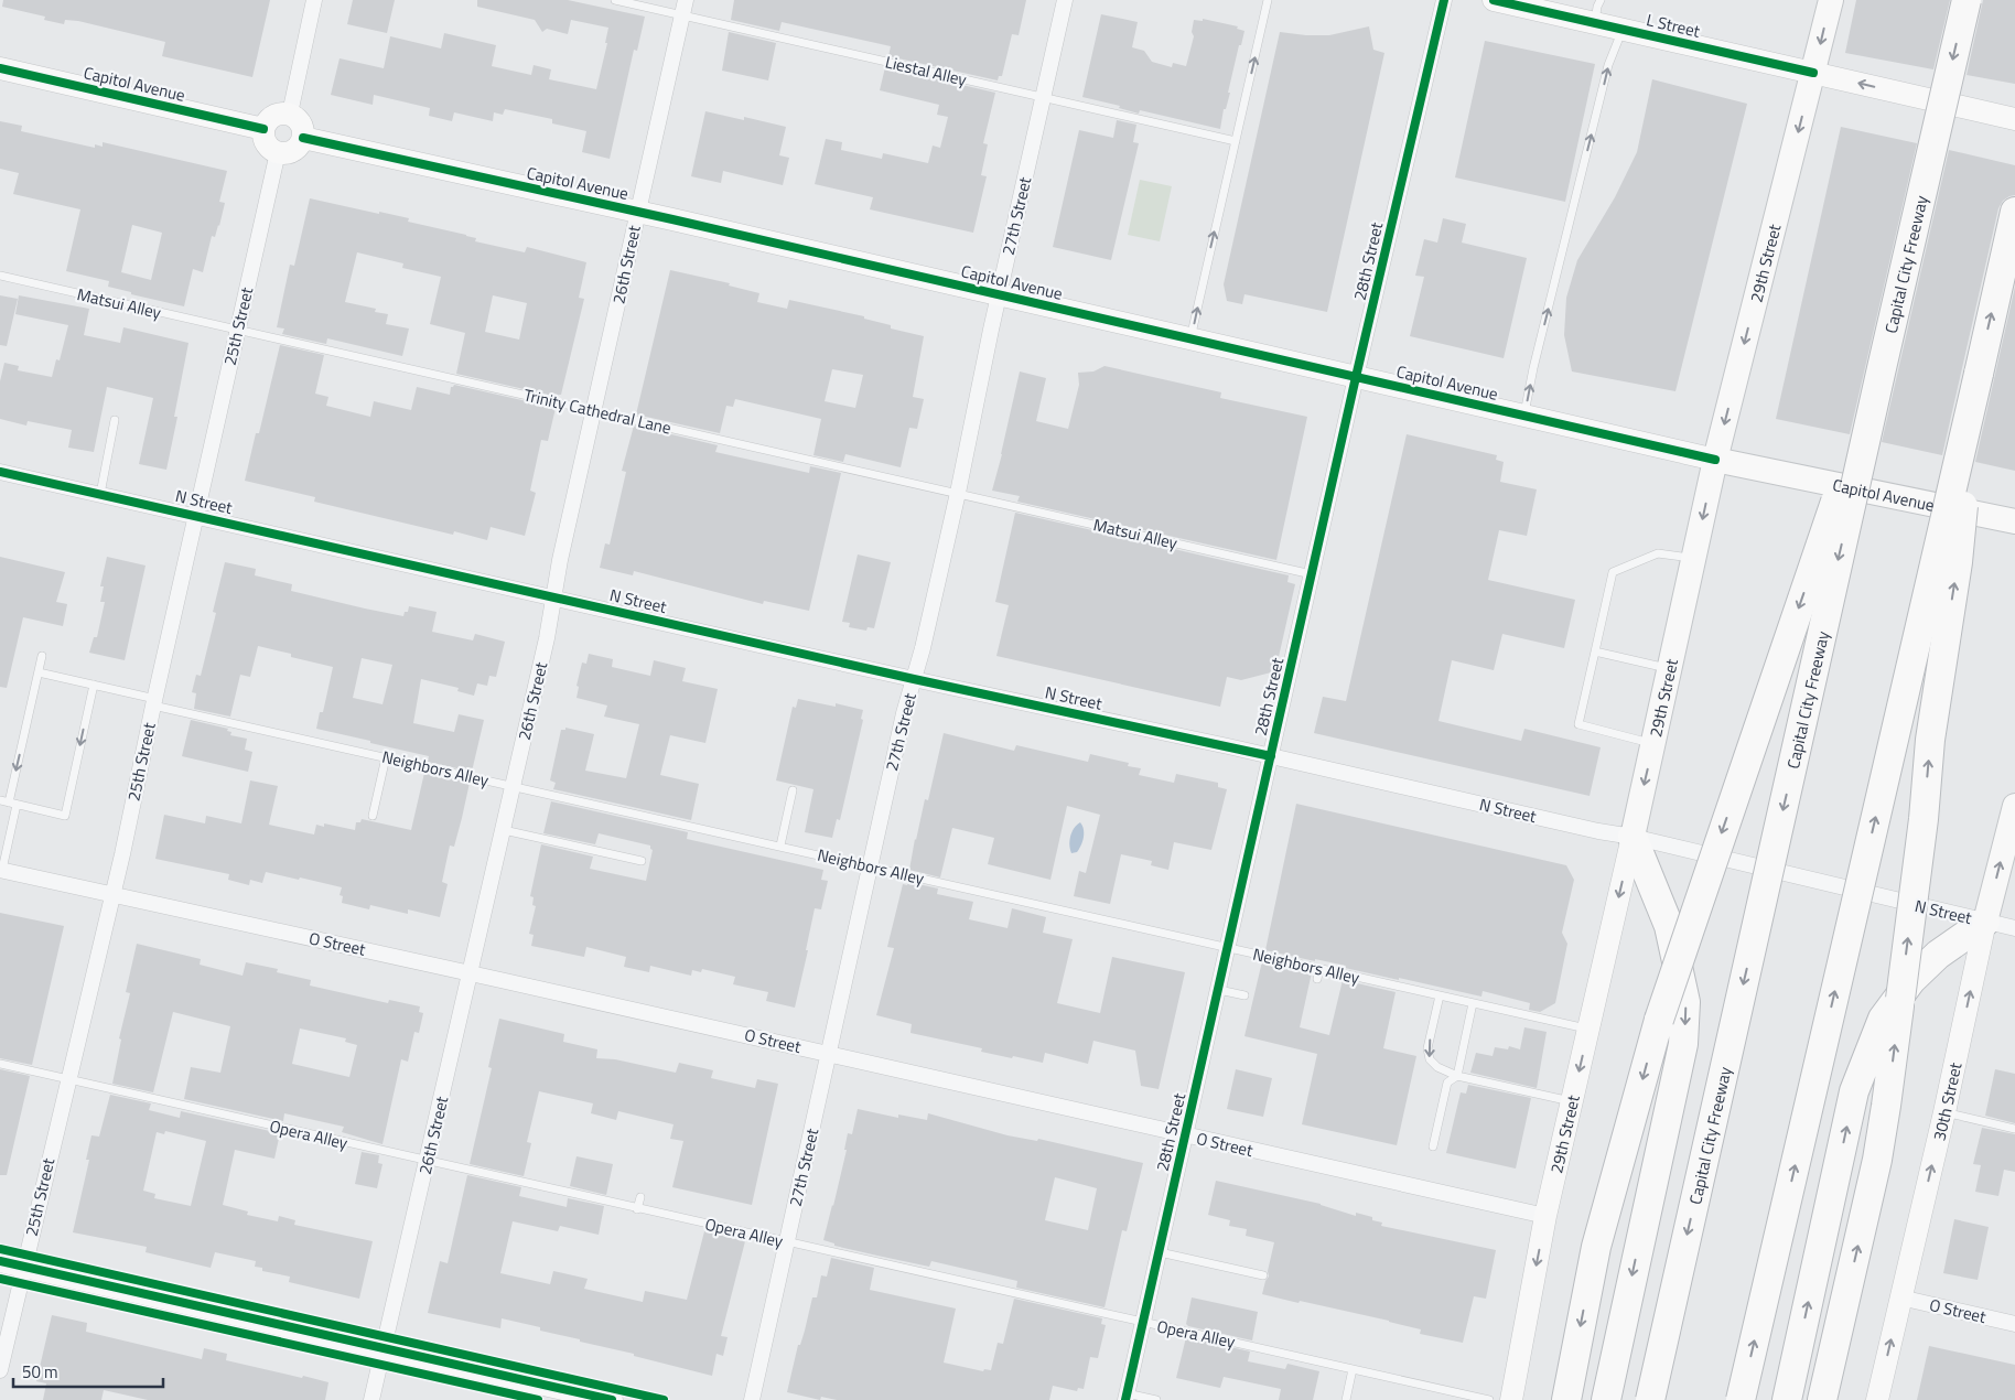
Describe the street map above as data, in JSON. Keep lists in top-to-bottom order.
{
  "streets": {
    "highway": ["Capital City Freeway"],
    "main road": [
      "L Street",
      "Capitol Avenue",
      "29th Street",
      "30th Street"
    ],
    "street": [
      "27th Street",
      "28th Street",
      "26th Street",
      "25th Street",
      "N Street",
      "O Street"
    ],
    "lane": [
      "Liestal Alley",
      "Matsui Alley",
      "Trinity Cathedral Lane",
      "Neighbors Alley",
      "Opera Alley"
    ]
  },
  "crossings": [
    ["L Street", "29th Street"],
    ["Liestal Alley", "27th Street"],
    ["Liestal Alley", "26th Street"],
    ["Capitol Avenue", "27th Street"],
    ["Capitol Avenue", "28th Street"],
    ["Capitol Avenue", "29th Street"],
    ["Capitol Avenue", "26th Street"],
    ["Capitol Avenue", "25th Street"],
    ["27th Street", "Matsui Alley"],
    ["27th Street", "Trinity Cathedral Lane"],
    ["27th Street", "N Street"],
    ["27th Street", "Neighbors Alley"],
    ["27th Street", "O Street"],
    ["27th Street", "Opera Alley"],
    ["28th Street", "Matsui Alley"],
    ["28th Street", "N Street"],
    ["28th Street", "Neighbors Alley"],
    ["28th Street", "O Street"],
    ["28th Street", "Opera Alley"],
    ["29th Street", "N Street"],
    ["29th Street", "Neighbors Alley"],
    ["29th Street", "O Street"],
    ["26th Street", "Trinity Cathedral Lane"],
    ["26th Street", "N Street"],
    ["26th Street", "Neighbors Alley"],
    ["26th Street", "O Street"],
    ["26th Street", "Opera Alley"],
    ["Matsui Alley", "25th Street"],
    ["Matsui Alley", "Trinity Cathedral Lane"],
    ["25th Street", "Trinity Cathedral Lane"],
    ["25th Street", "N Street"],
    ["25th Street", "Neighbors Alley"],
    ["25th Street", "O Street"],
    ["25th Street", "Opera Alley"],
    ["N Street", "30th Street"],
    ["O Street", "30th Street"]
  ],
  "one_way": ["L Street", "29th Street", "30th Street"],
  "scale_bar": "50 m"
}
